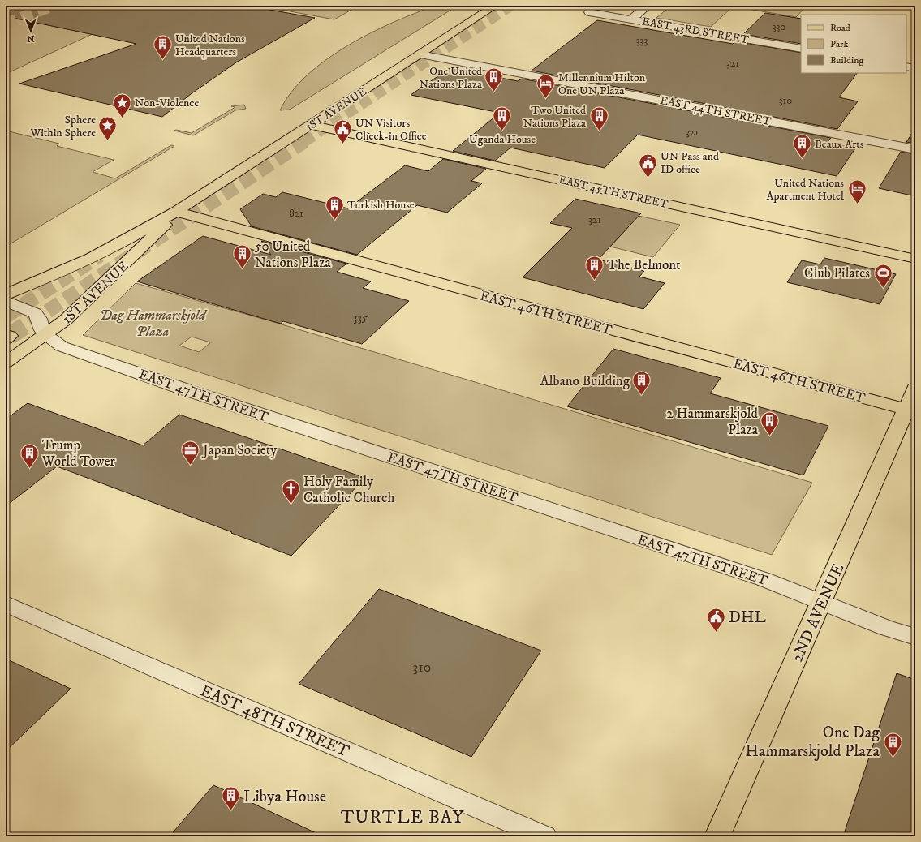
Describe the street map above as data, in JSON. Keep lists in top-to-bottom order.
{
  "streets": {
    "main road": [
      "1ST AVENUE",
      "EAST 45TH STREET",
      "EAST 46TH STREET",
      "2ND AVENUE"
    ],
    "street": [
      "EAST 43RD STREET",
      "EAST 44TH STREET",
      "EAST 47TH STREET",
      "EAST 48TH STREET"
    ]
  },
  "crossings": [
    ["1ST AVENUE", "EAST 44TH STREET"],
    ["1ST AVENUE", "EAST 45TH STREET"],
    ["1ST AVENUE", "EAST 46TH STREET"],
    ["1ST AVENUE", "EAST 47TH STREET"],
    ["EAST 46TH STREET", "2ND AVENUE"],
    ["EAST 47TH STREET", "2ND AVENUE"]
  ],
  "districts": ["TURTLE BAY"],
  "parks": ["Dag Hammarskjold Plaza"],
  "places": {
    "building": [
      "United Nations Headquarters",
      "One United Nations Plaza",
      "Uganda House",
      "Two United Nations Plaza",
      "Beaux Arts",
      "Turkish House",
      "50 United Nations Plaza",
      "The Belmont",
      "Albano Building",
      "2 Hammarskjold Plaza",
      "Trump World Tower",
      "One Dag Hammarskjold Plaza",
      "Libya House"
    ],
    "hotel": ["Millennium Hilton One UN Plaza", "United Nations Apartment Hotel"],
    "place": ["Non-Violence", "Sphere Within Sphere"],
    "public building": ["UN Visitors Check-in Office", "UN Pass and ID office", "DHL"],
    "sports": ["Club Pilates"],
    "office": ["Japan Society"],
    "church": ["Holy Family Catholic Church"]
  },
  "house_numbers": [
    "330",
    "333",
    "321",
    "310",
    "321",
    "821",
    "321",
    "335",
    "310"
  ],
  "legend": ["Road", "Park", "Building"],
  "north": "bottom"
}
